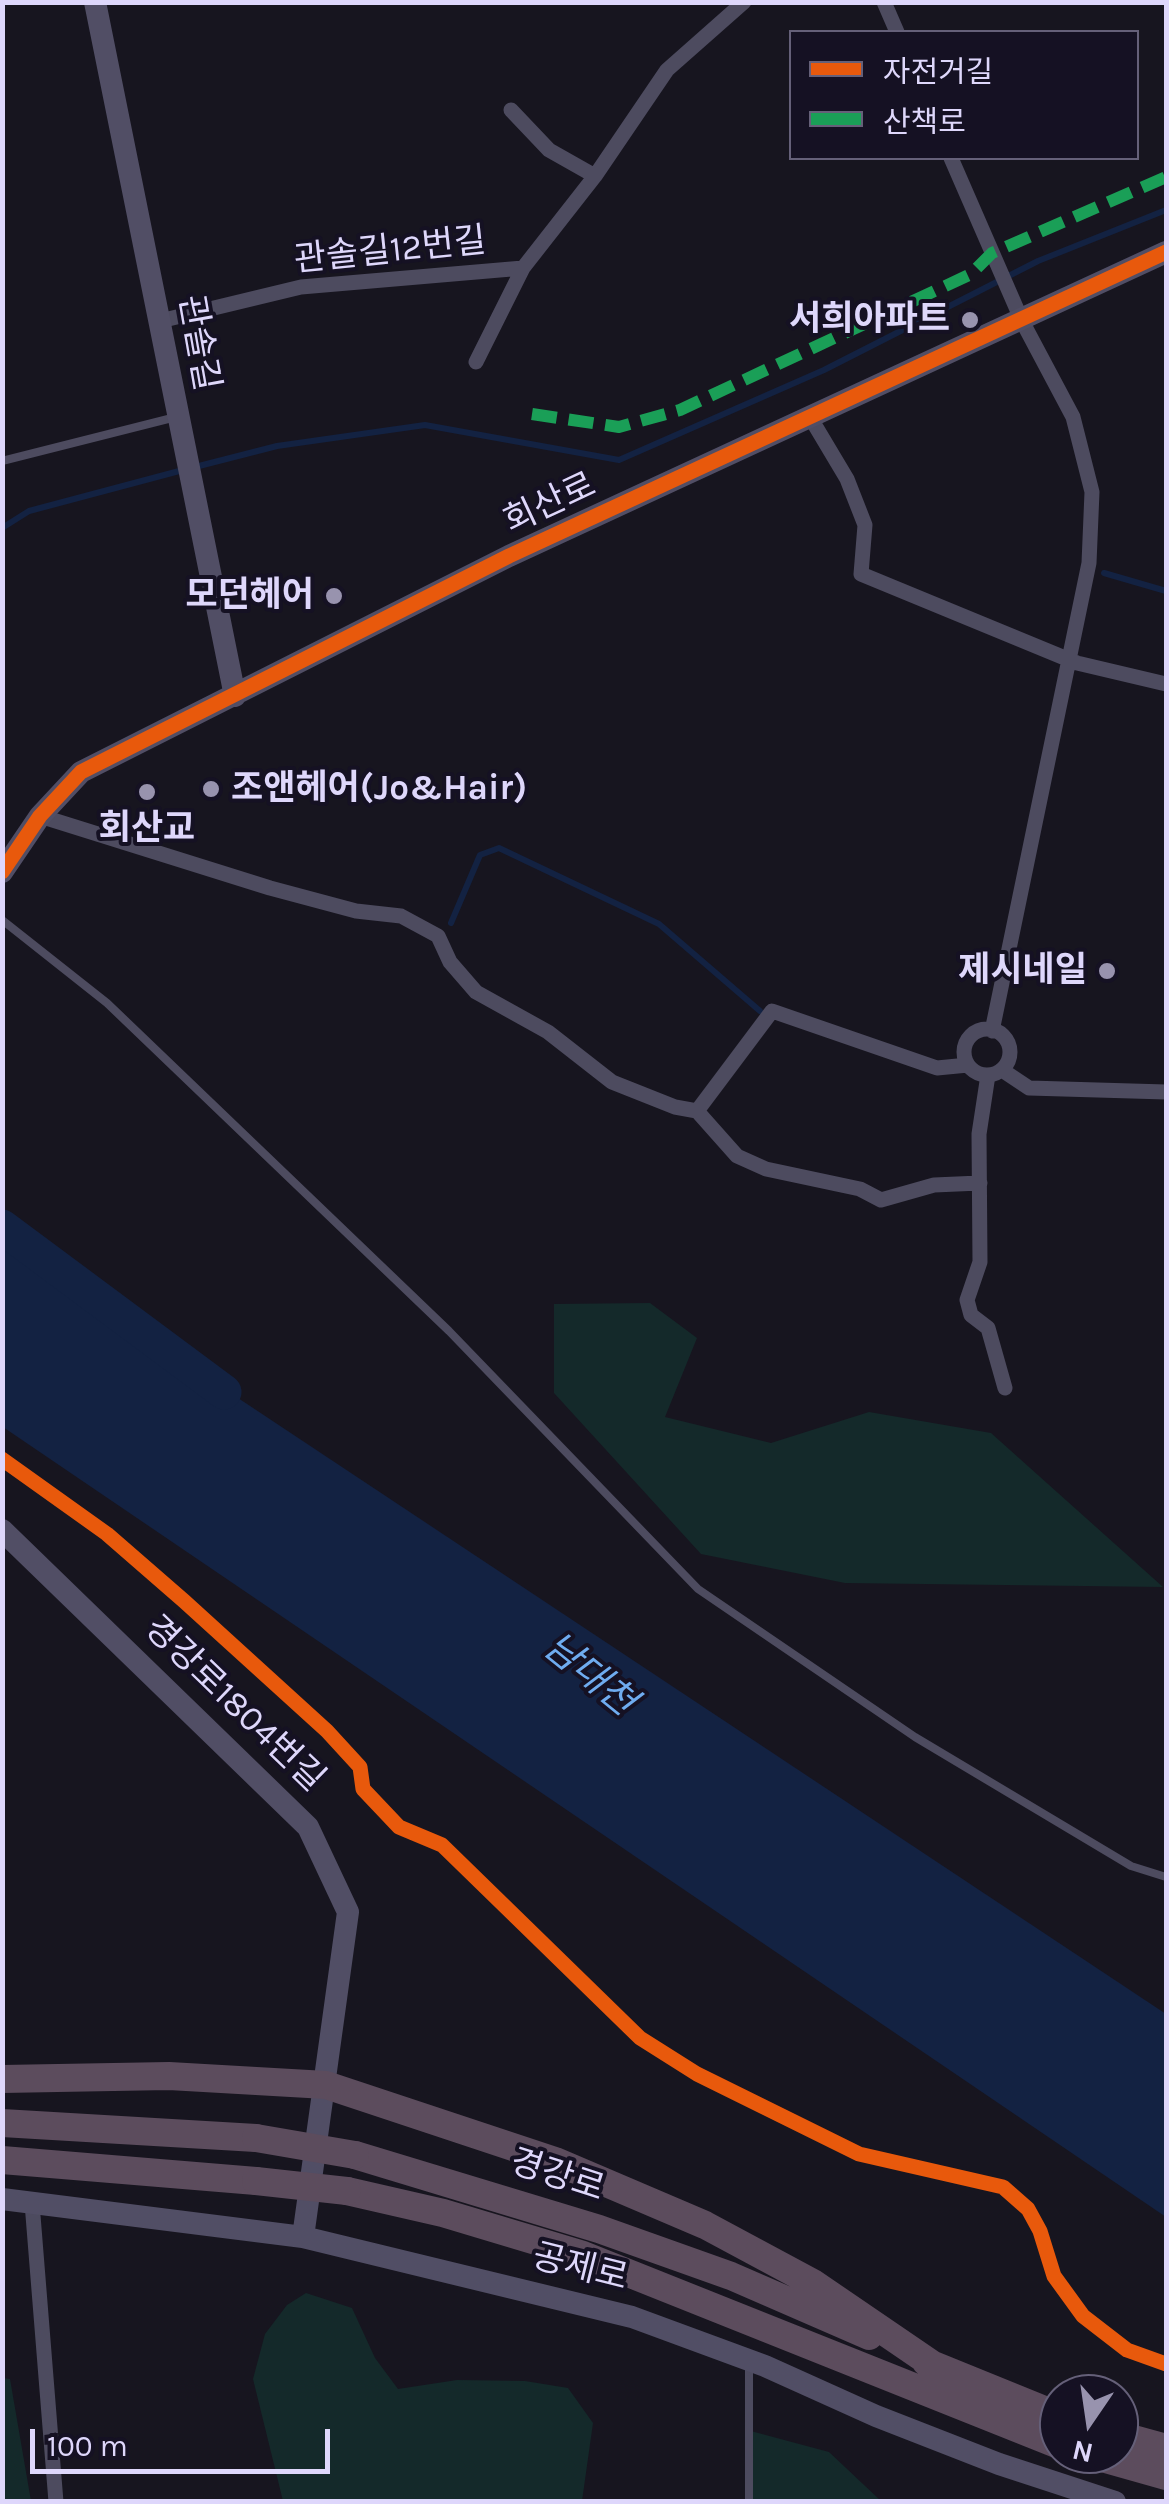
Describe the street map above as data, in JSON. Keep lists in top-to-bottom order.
{
  "streets": {
    "highway": ["경강로"],
    "street": [
      "관솔길12번길",
      "관솔길",
      "회산로",
      "경강로1804번길",
      "공제로"
    ]
  },
  "crossings": [
    ["관솔길12번길", "관솔길"],
    ["관솔길", "회산로"],
    ["경강로1804번길", "공제로"]
  ],
  "water": ["남대천"],
  "places": [
    "서희아파트",
    "모던헤어",
    "조앤헤어(Jo&Hair)",
    "회산교",
    "제시네일"
  ],
  "legend": ["자전거길", "산책로"],
  "scale_bar": "100 m",
  "north": "bottom"
}
